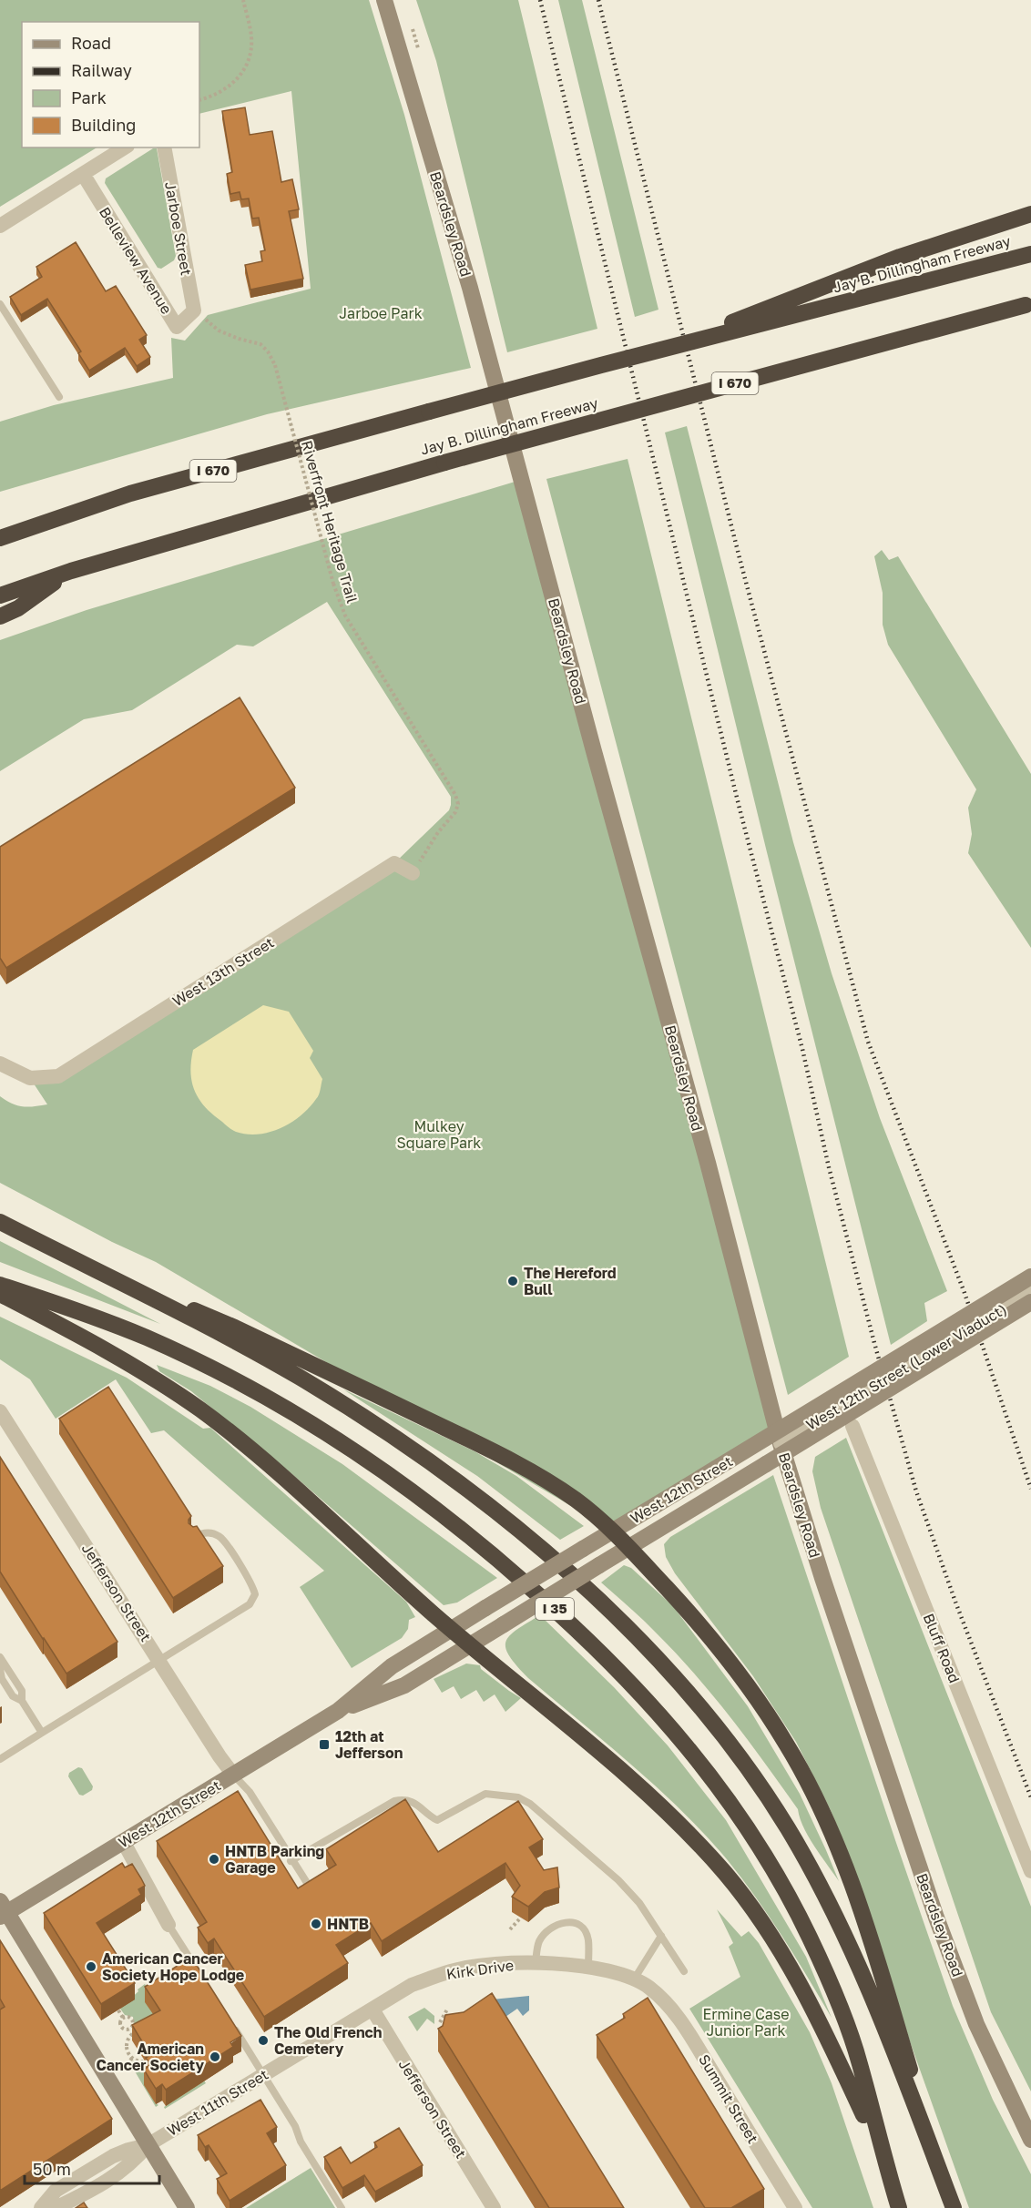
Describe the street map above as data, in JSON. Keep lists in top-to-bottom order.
{
  "streets": {
    "highway": ["Jay B. Dillingham Freeway", "I 670", "I 35"],
    "street": [
      "Beardsley Road",
      "Jarboe Street",
      "Belleview Avenue",
      "West 13th Street",
      "West 12th Street (Lower Viaduct)",
      "West 12th Street",
      "Jefferson Street",
      "Bluff Road",
      "Kirk Drive",
      "Summit Street",
      "West 11th Street"
    ],
    "path": ["Riverfront Heritage Trail"]
  },
  "crossings": [
    ["Beardsley Road", "West 12th Street (Lower Viaduct)"],
    ["Jarboe Street", "Belleview Avenue"],
    ["Jarboe Street", "Riverfront Heritage Trail"],
    ["Belleview Avenue", "Riverfront Heritage Trail"],
    ["Riverfront Heritage Trail", "West 13th Street"],
    ["West 12th Street", "Jefferson Street"],
    ["Jefferson Street", "Kirk Drive"],
    ["Jefferson Street", "West 11th Street"],
    ["Kirk Drive", "Summit Street"],
    ["Kirk Drive", "West 11th Street"]
  ],
  "parks": ["Jarboe Park", "Mulkey Square Park", "Ermine Case Junior Park"],
  "places": {
    "other": [
      "The Hereford Bull",
      "HNTB Parking Garage",
      "HNTB",
      "American Cancer Society Hope Lodge",
      "The Old French Cemetery",
      "American Cancer Society"
    ],
    "transit": ["12th at Jefferson"]
  },
  "legend": [
    "Road",
    "Railway",
    "Park",
    "Building"
  ],
  "scale_bar": "50 m"
}
